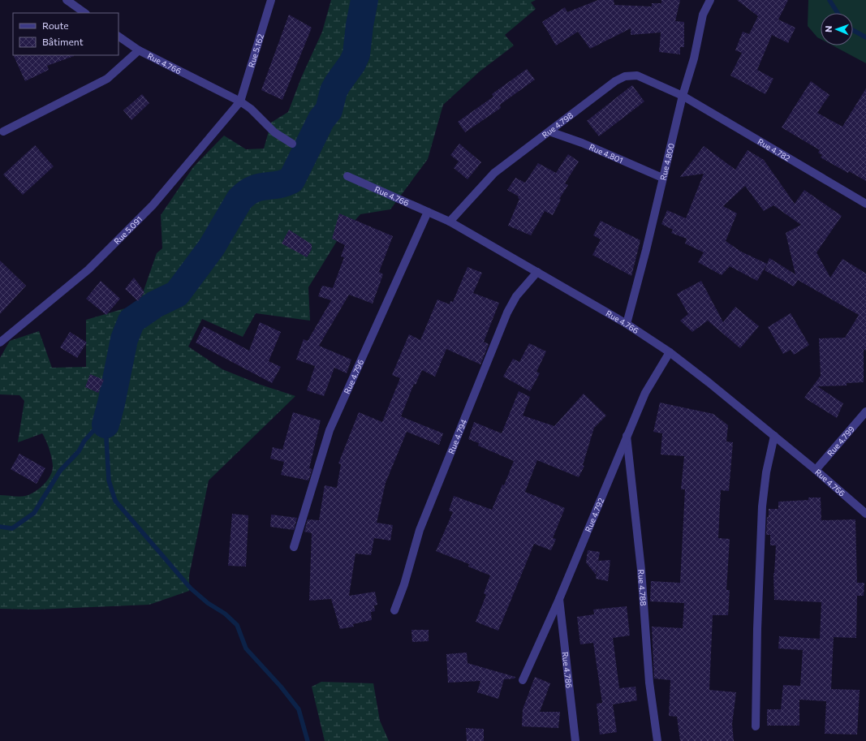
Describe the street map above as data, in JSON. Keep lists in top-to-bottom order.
{
  "streets": {
    "street": [
      "Rue 5.162",
      "Rue 4.766",
      "Rue 4.798",
      "Rue 4.782",
      "Rue 4.801",
      "Rue 4.800",
      "Rue 5.091",
      "Rue 4.796",
      "Rue 4.794",
      "Rue 4.799",
      "Rue 4.792",
      "Rue 4.788",
      "Rue 4.786"
    ]
  },
  "crossings": [
    ["Rue 5.162", "Rue 4.766"],
    ["Rue 5.162", "Rue 5.091"],
    ["Rue 4.766", "Rue 4.798"],
    ["Rue 4.766", "Rue 4.800"],
    ["Rue 4.766", "Rue 5.091"],
    ["Rue 4.766", "Rue 4.796"],
    ["Rue 4.766", "Rue 4.794"],
    ["Rue 4.766", "Rue 4.799"],
    ["Rue 4.766", "Rue 4.792"],
    ["Rue 4.798", "Rue 4.782"],
    ["Rue 4.798", "Rue 4.801"],
    ["Rue 4.798", "Rue 4.800"],
    ["Rue 4.782", "Rue 4.800"],
    ["Rue 4.801", "Rue 4.800"],
    ["Rue 4.792", "Rue 4.788"],
    ["Rue 4.792", "Rue 4.786"]
  ],
  "legend": ["Route", "Bâtiment"],
  "north": "left"
}
